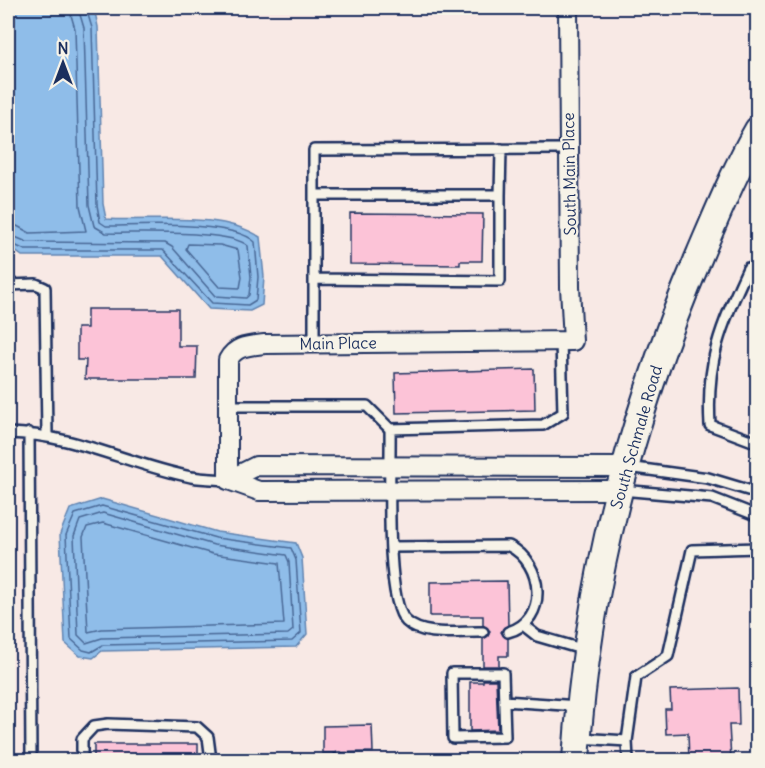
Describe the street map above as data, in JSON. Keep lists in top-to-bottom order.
{
  "streets": {
    "main road": ["South Schmale Road"],
    "street": ["South Main Place", "Main Place"]
  },
  "crossings": [
    ["South Main Place", "Main Place"]
  ],
  "north": "top"
}
